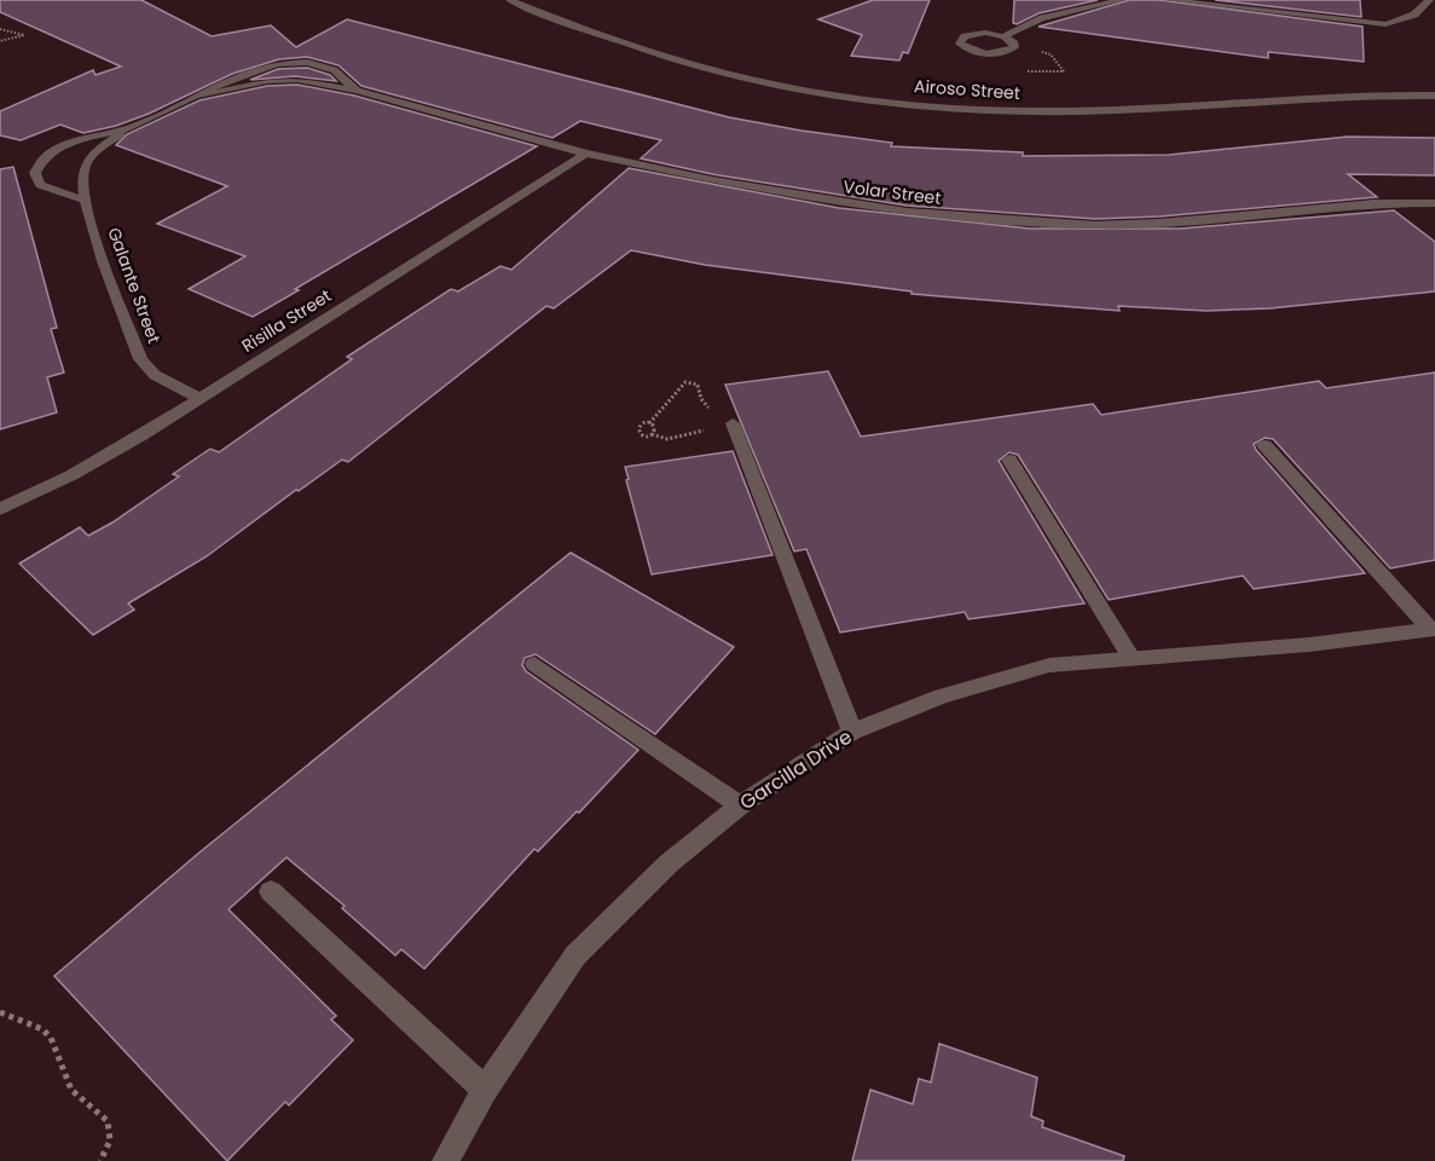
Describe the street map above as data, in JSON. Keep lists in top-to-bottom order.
{
  "streets": {
    "street": [
      "Airoso Street",
      "Volar Street",
      "Galante Street",
      "Risilla Street",
      "Garcilla Drive"
    ]
  },
  "crossings": [
    ["Volar Street", "Galante Street"],
    ["Volar Street", "Risilla Street"],
    ["Galante Street", "Risilla Street"]
  ]
}
